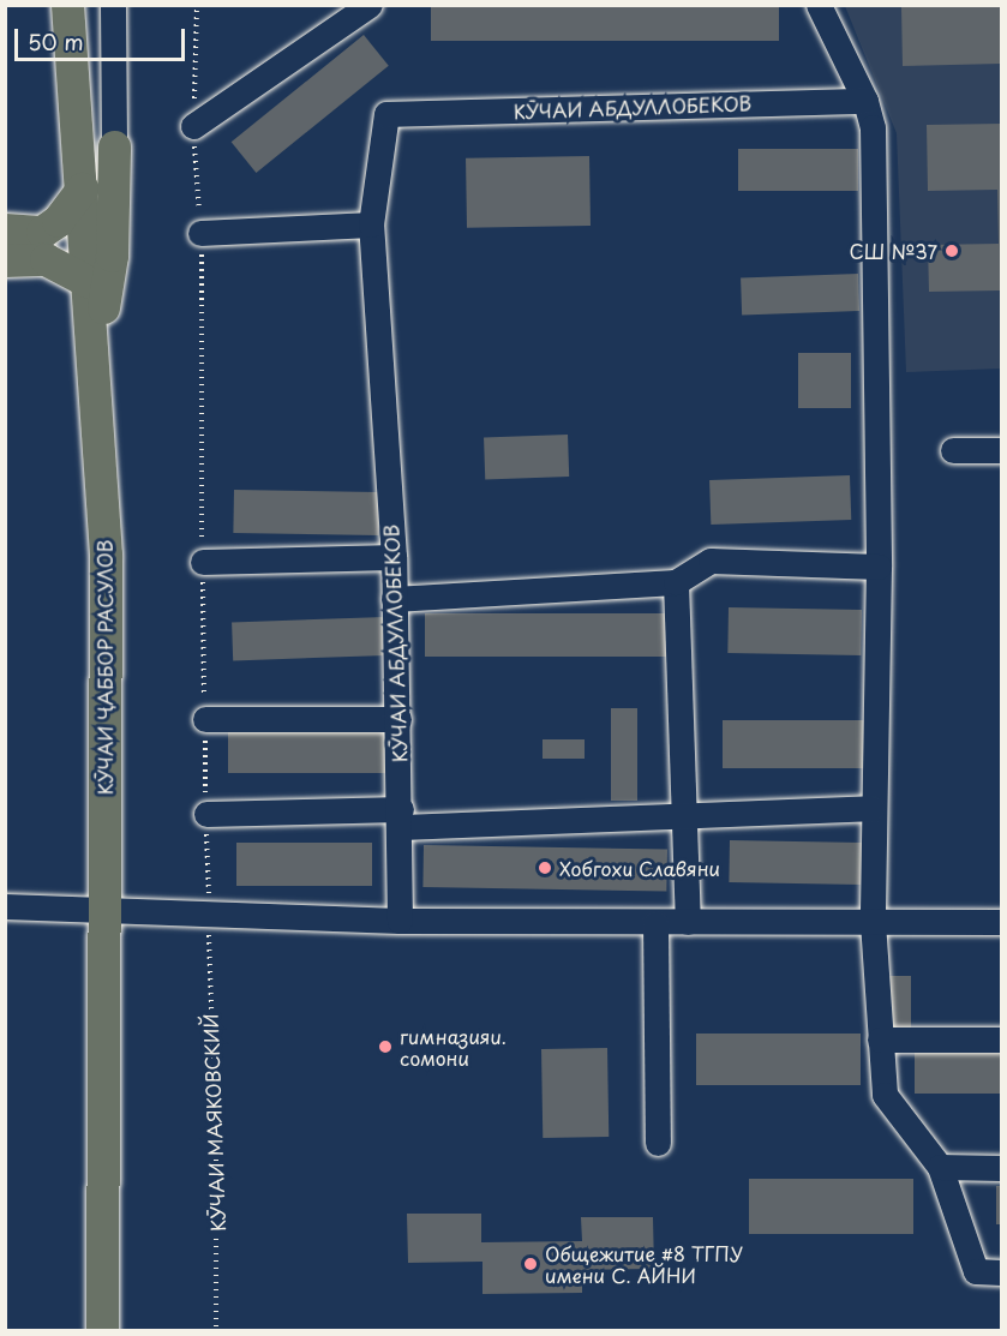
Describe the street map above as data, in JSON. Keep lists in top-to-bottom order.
{
  "streets": {
    "main road": ["КӮЧАИ ҶАББОР РАСУЛОВ"],
    "street": ["КӮЧАИ АБДУЛЛОБЕКОВ"],
    "path": ["КӮЧАИ МАЯКОВСКИЙ"]
  },
  "places": [
    "СШ №37",
    "Хобгохи Славяни",
    "гимназияи. сомони",
    "Общежитие #8 ТГПУ имени С. АЙНИ"
  ],
  "scale_bar": "50 m"
}
